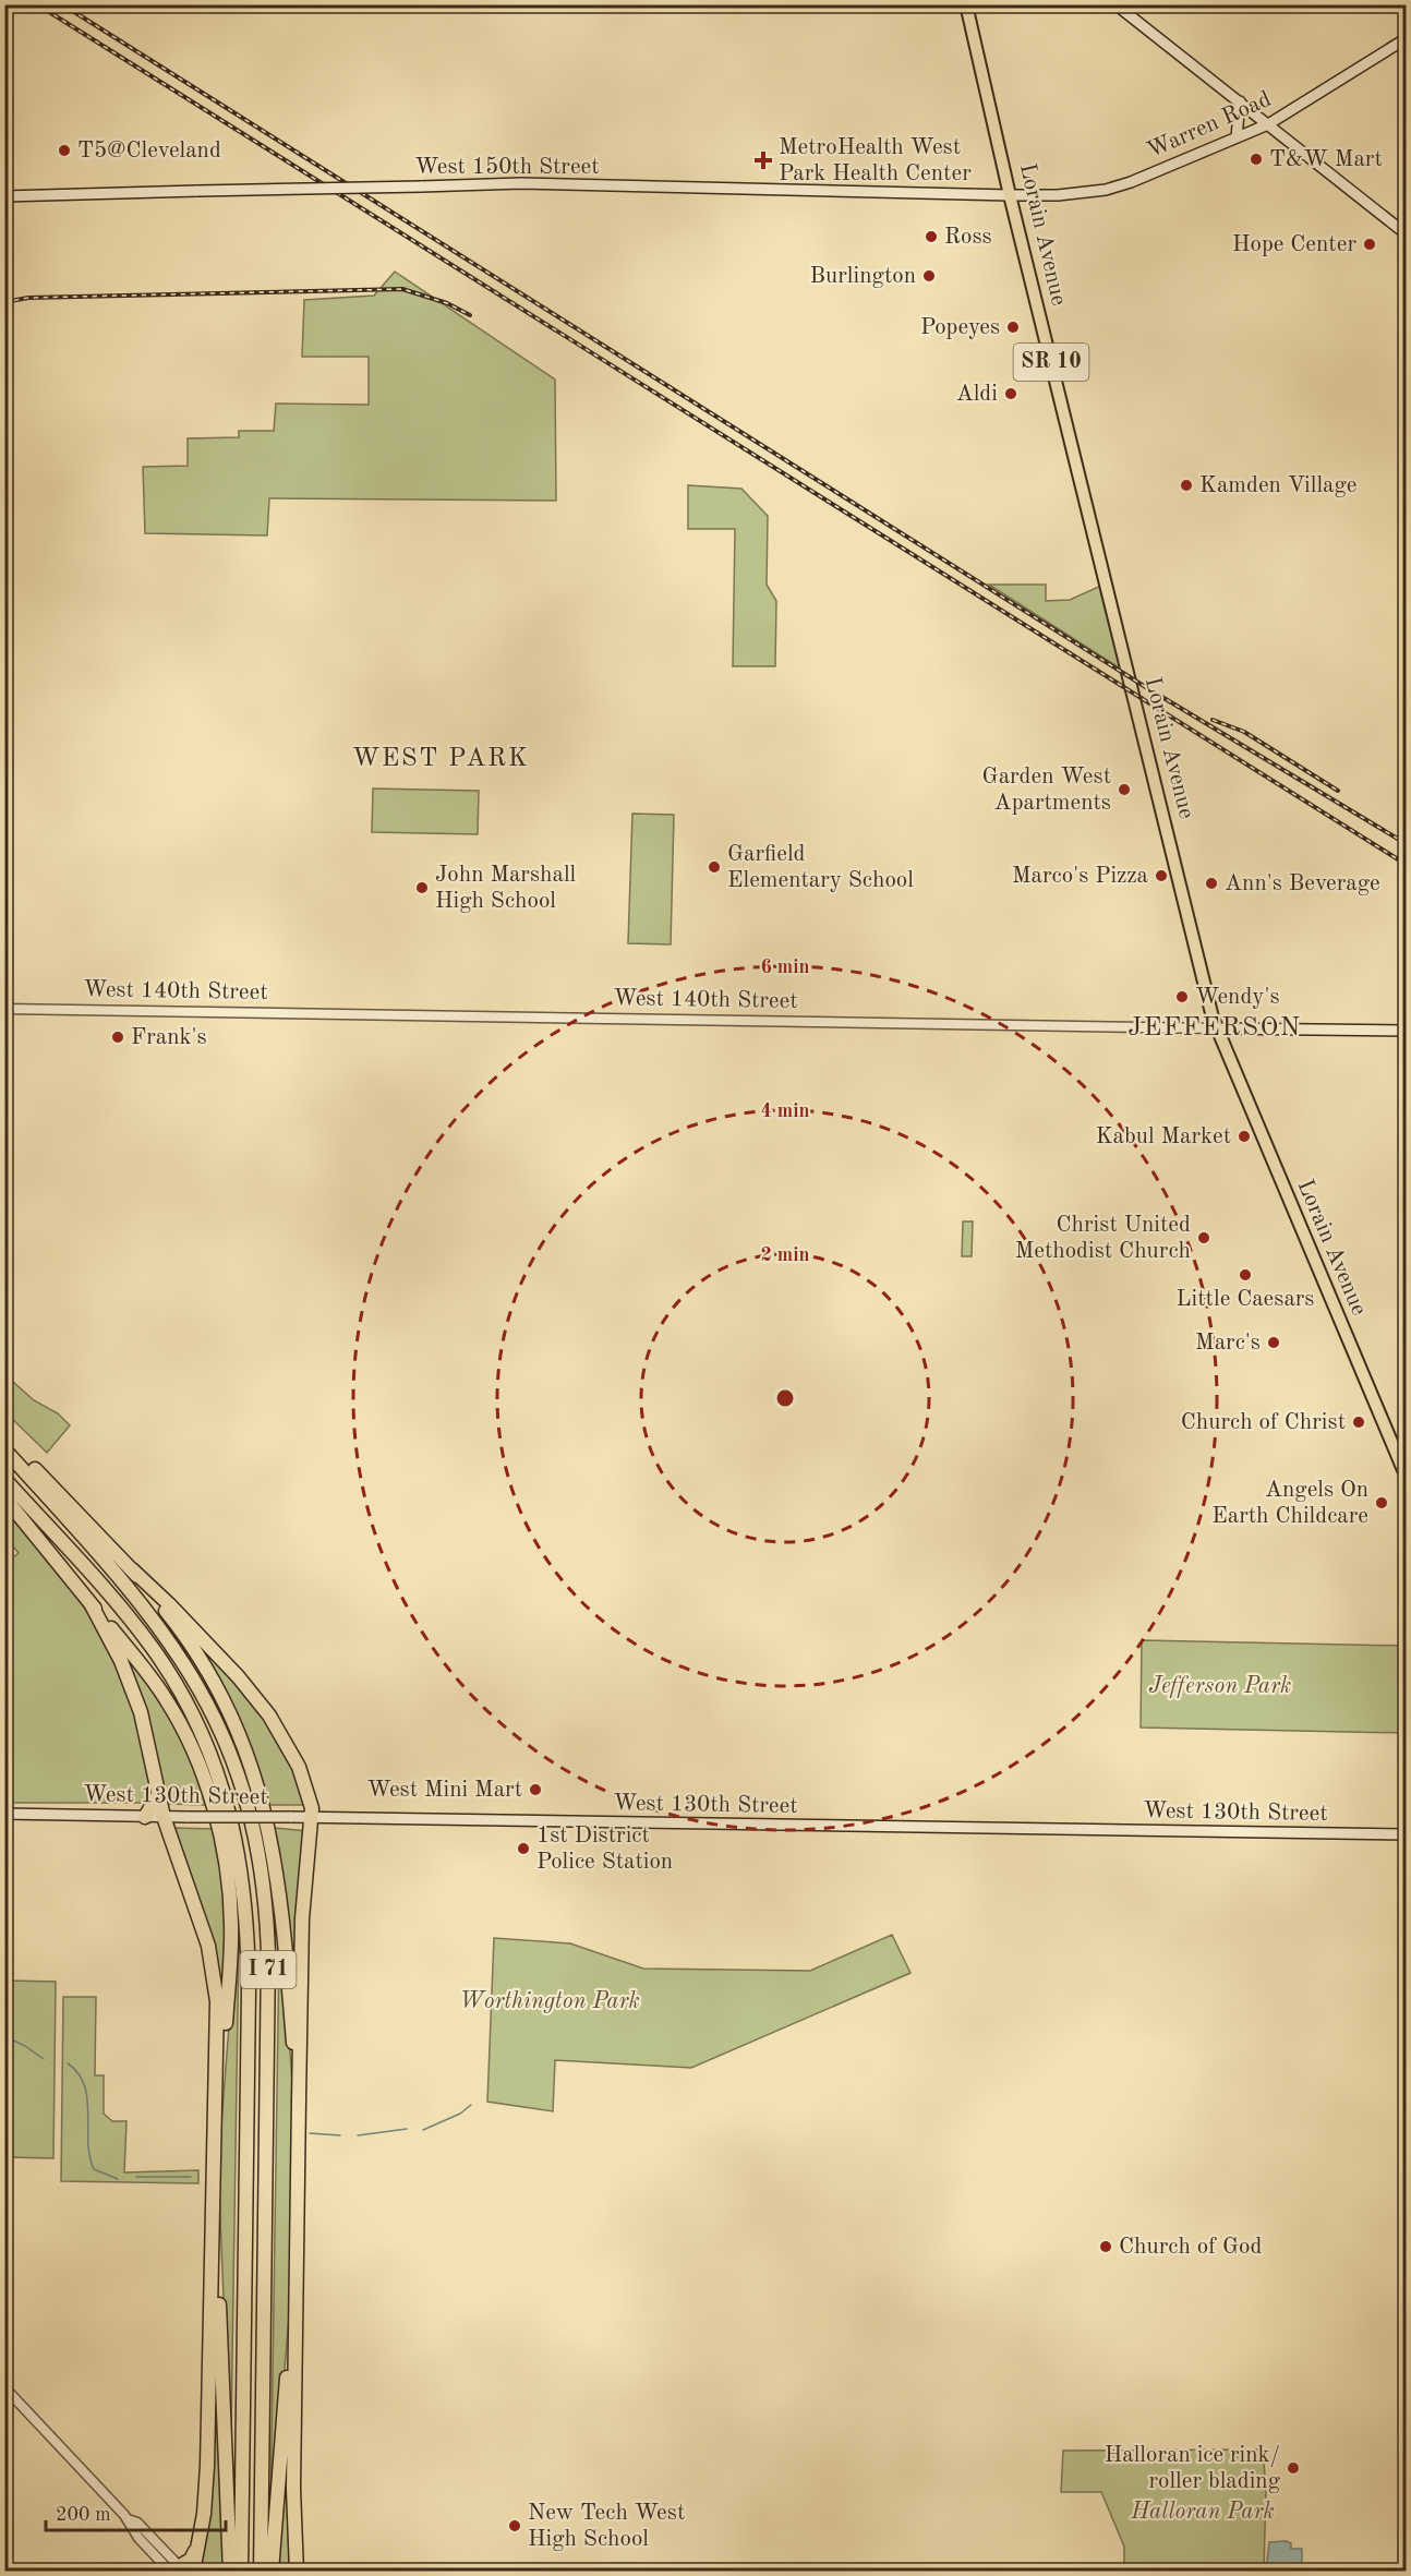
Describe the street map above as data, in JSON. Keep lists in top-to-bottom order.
{
  "streets": {
    "highway": ["I 71"],
    "main road": [
      "Warren Road",
      "West 150th Street",
      "Lorain Avenue",
      "SR 10",
      "West 140th Street",
      "West 130th Street"
    ]
  },
  "crossings": [
    ["Warren Road", "West 150th Street"],
    ["Warren Road", "Lorain Avenue"],
    ["West 150th Street", "Lorain Avenue"],
    ["Lorain Avenue", "West 140th Street"]
  ],
  "districts": ["WEST PARK", "JEFFERSON"],
  "parks": ["Jefferson Park", "Worthington Park", "Halloran Park"],
  "places": {
    "other": [
      "T5@Cleveland",
      "T&W Mart",
      "Ross",
      "Hope Center",
      "Burlington",
      "Popeyes",
      "Aldi",
      "Kamden Village",
      "Garden West Apartments",
      "Garfield Elementary School",
      "Marco's Pizza",
      "Ann's Beverage",
      "John Marshall High School",
      "Wendy's",
      "Frank's",
      "Kabul Market",
      "Christ United Methodist Church",
      "Little Caesars",
      "Marc's",
      "Church of Christ",
      "Angels On Earth Childcare",
      "West Mini Mart",
      "1st District Police Station",
      "Church of God",
      "Halloran ice rink/ roller blading",
      "New Tech West High School"
    ],
    "health": ["MetroHealth West Park Health Center"]
  },
  "scale_bar": "200 m",
  "rings": ["6 min", "4 min", "2 min"]
}
